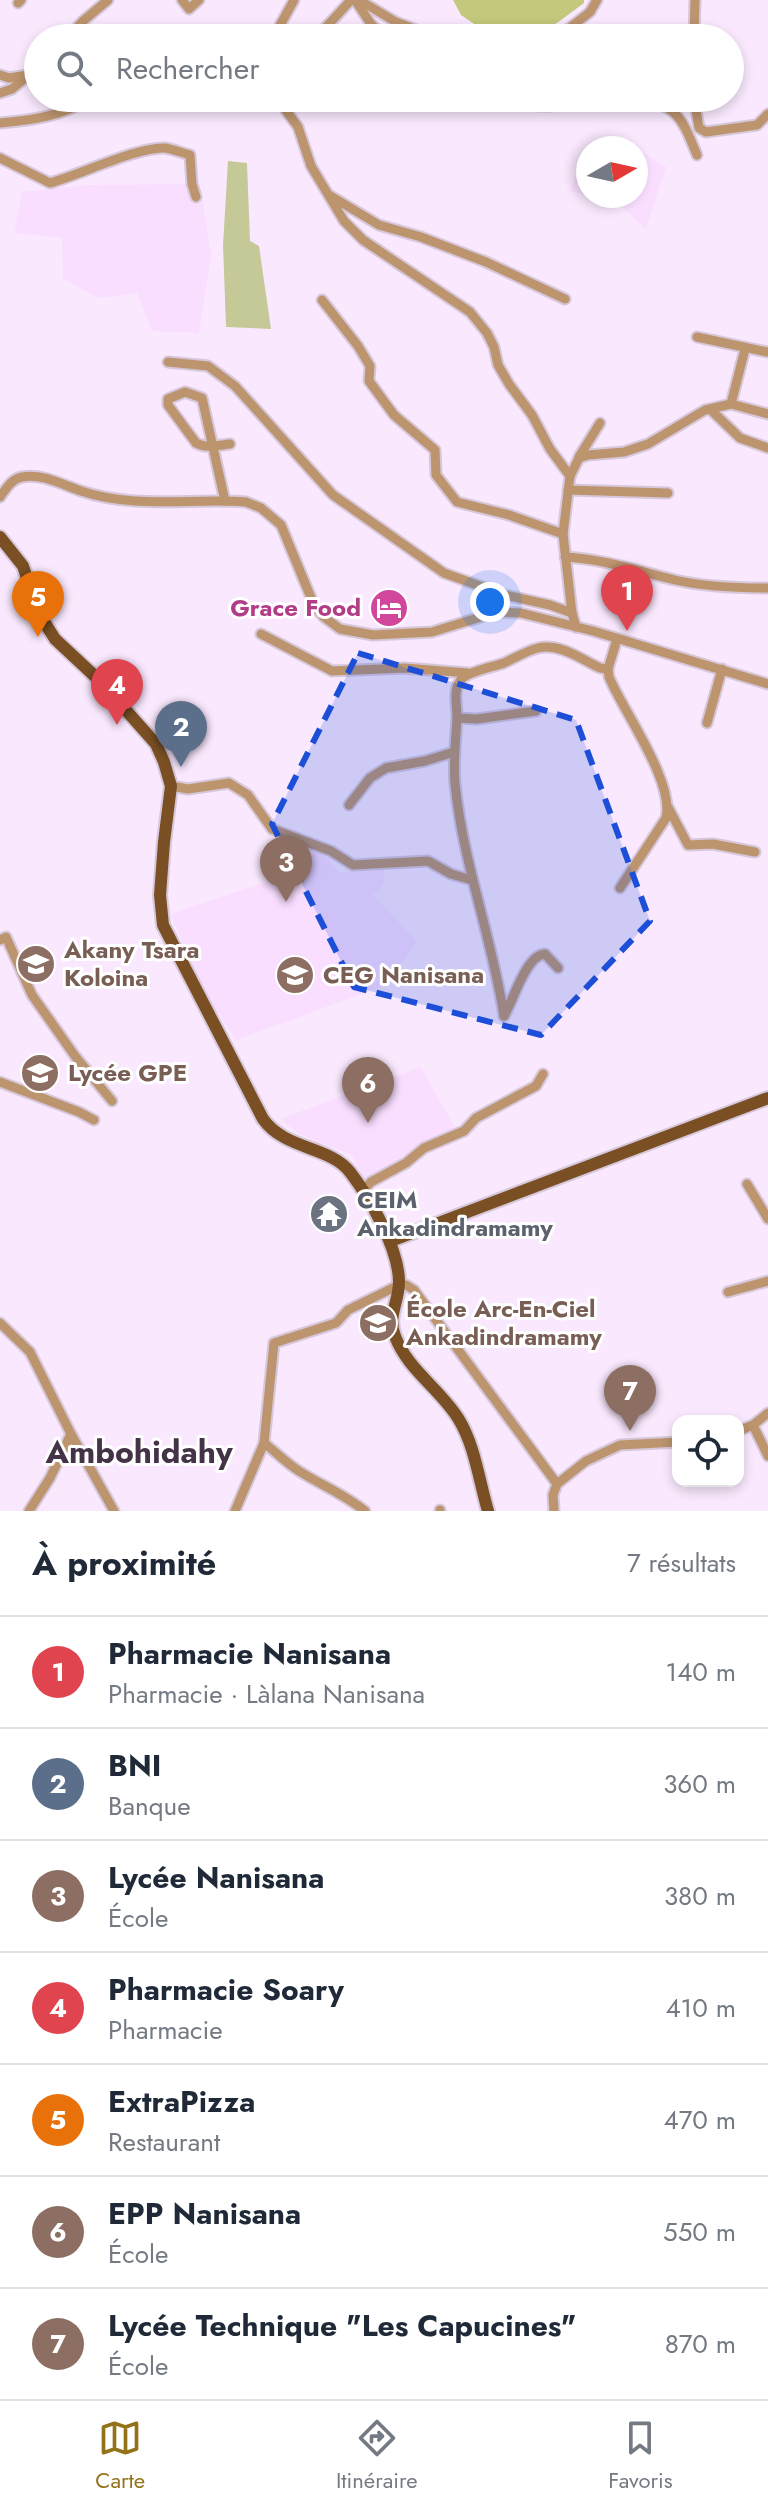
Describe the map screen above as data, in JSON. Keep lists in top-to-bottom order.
{
  "districts": ["Ambohidahy"],
  "places": {
    "hotel": ["Grace Food"],
    "school or university": [
      "Akany Tsara Koloina",
      "CEG Nanisana",
      "Lycée GPE",
      "École Arc-En-Ciel Ankadindramamy"
    ],
    "temple": ["CEIM Ankadindramamy"]
  },
  "north": "right",
  "page": {
    "search": "Rechercher",
    "pins": [
      "1",
      "5",
      "4",
      "2",
      "3",
      "6",
      "7"
    ],
    "heading": ["À proximité", "7 résultats"],
    "list": [
      {
        "mark": "1",
        "name": "Pharmacie Nanisana",
        "note": "Pharmacie · Làlana Nanisana",
        "value": "140 m"
      },
      {
        "mark": "2",
        "name": "BNI",
        "note": "Banque",
        "value": "360 m"
      },
      {
        "mark": "3",
        "name": "Lycée Nanisana",
        "note": "École",
        "value": "380 m"
      },
      {
        "mark": "4",
        "name": "Pharmacie Soary",
        "note": "Pharmacie",
        "value": "410 m"
      },
      {
        "mark": "5",
        "name": "ExtraPizza",
        "note": "Restaurant",
        "value": "470 m"
      },
      {
        "mark": "6",
        "name": "EPP Nanisana",
        "note": "École",
        "value": "550 m"
      },
      {
        "mark": "7",
        "name": "Lycée Technique \"Les Capucines\"",
        "note": "École",
        "value": "870 m"
      }
    ],
    "nav": ["Carte", "Itinéraire", "Favoris"]
  }
}
